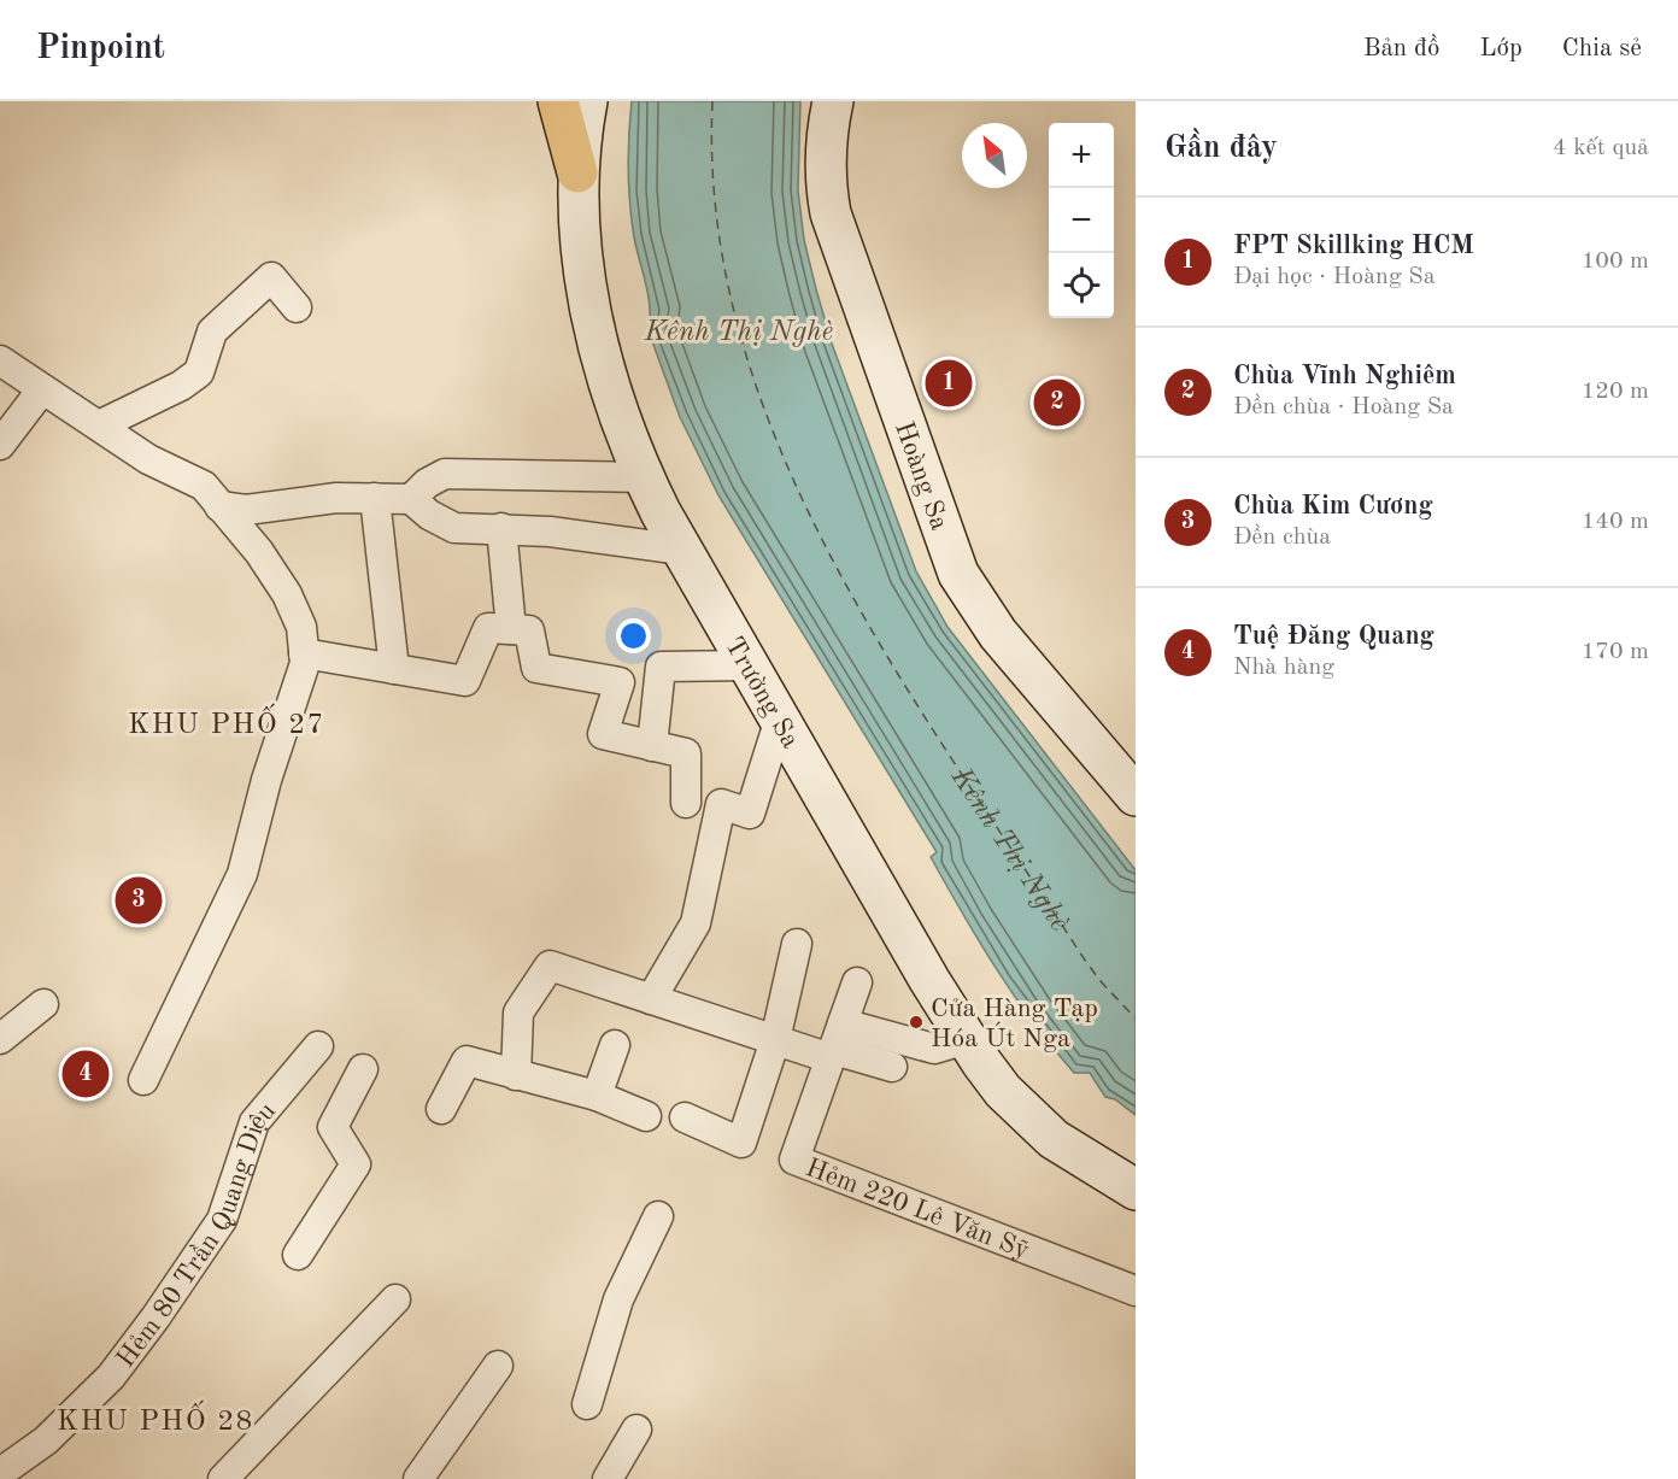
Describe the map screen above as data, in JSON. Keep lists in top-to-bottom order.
{
  "streets": {
    "street": [
      "Hoàng Sa",
      "Trường Sa",
      "Hẻm 220 Lê Văn Sỹ",
      "Hẻm 80 Trần Quang Diệu"
    ]
  },
  "districts": ["KHU PHỐ 27", "KHU PHỐ 28"],
  "water": ["Kênh Thị Nghè"],
  "places": ["Cửa Hàng Tạp Hóa Út Nga"],
  "north": "top left",
  "page": {
    "header": "Pinpoint",
    "nav": ["Bản đồ", "Lớp", "Chia sẻ"],
    "heading": ["Gần đây", "4 kết quả"],
    "map_buttons": ["+", "−"],
    "list": [
      {
        "mark": "1",
        "name": "FPT Skillking HCM",
        "note": "Đại học · Hoàng Sa",
        "value": "100 m"
      },
      {
        "mark": "2",
        "name": "Chùa Vĩnh Nghiêm",
        "note": "Đền chùa · Hoàng Sa",
        "value": "120 m"
      },
      {
        "mark": "3",
        "name": "Chùa Kim Cương",
        "note": "Đền chùa",
        "value": "140 m"
      },
      {
        "mark": "4",
        "name": "Tuệ Đăng Quang",
        "note": "Nhà hàng",
        "value": "170 m"
      }
    ],
    "pins": [
      "1",
      "2",
      "3",
      "4"
    ]
  }
}
